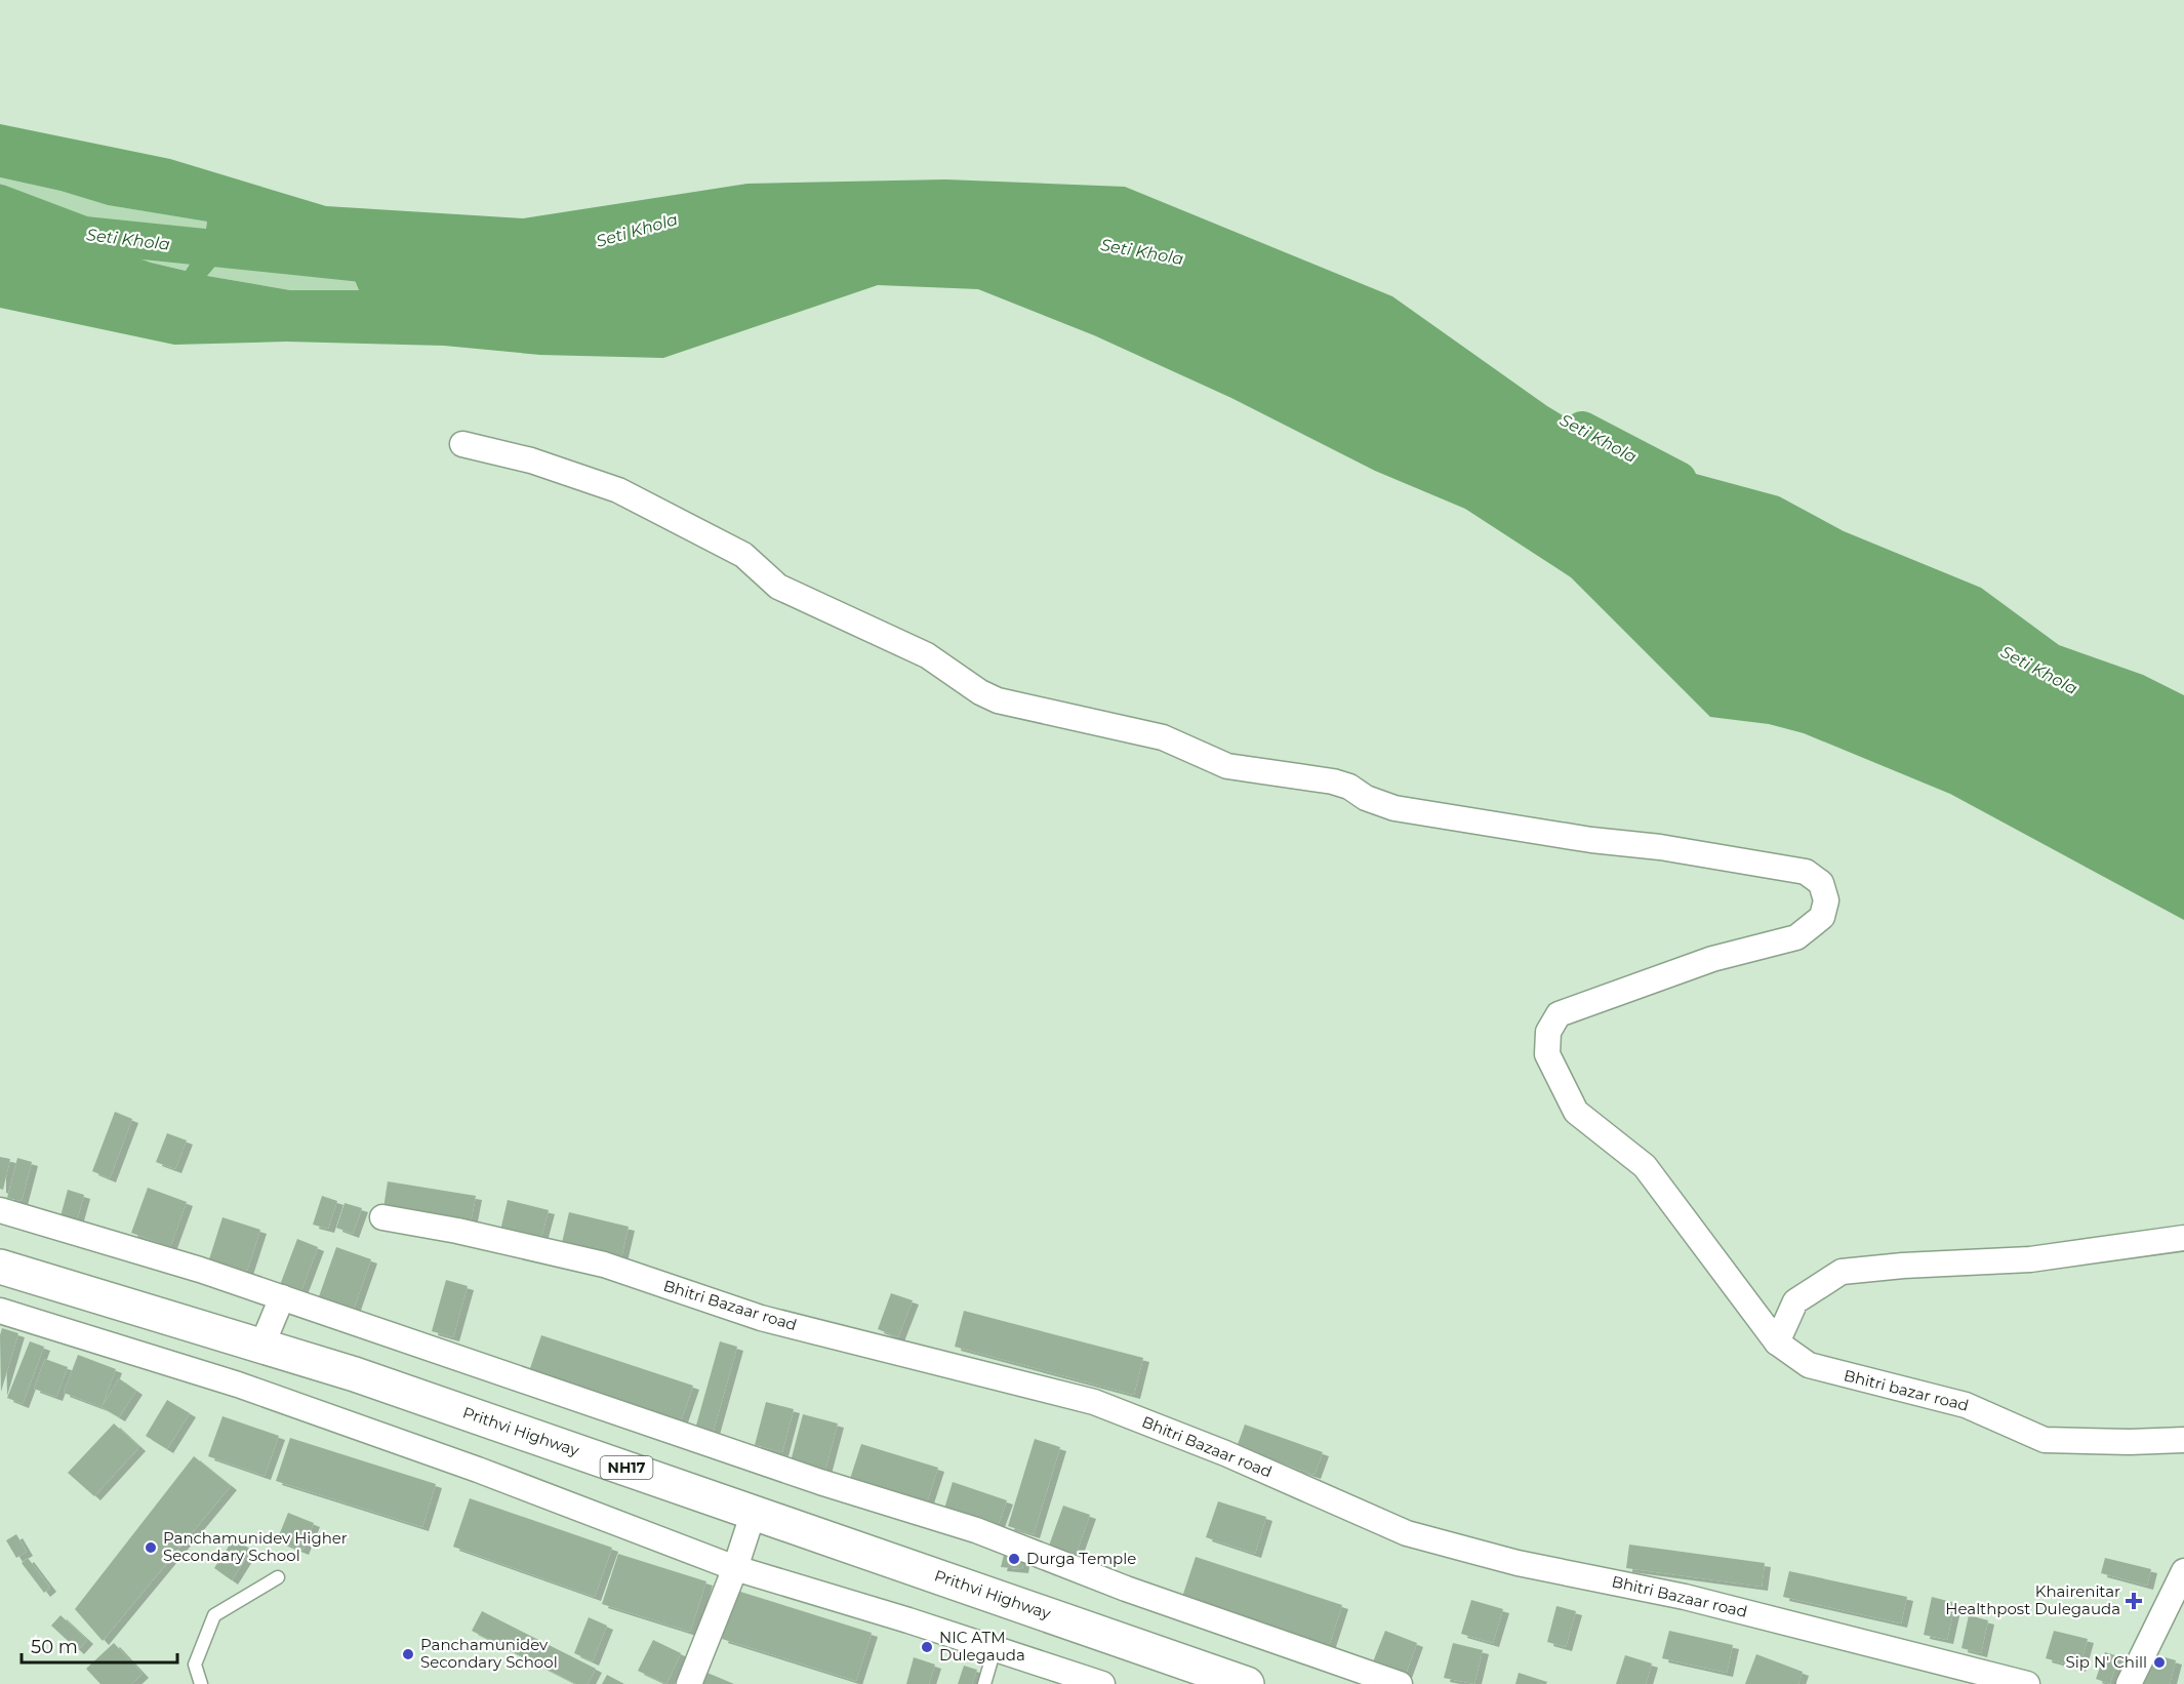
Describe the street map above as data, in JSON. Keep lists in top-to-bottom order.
{
  "streets": {
    "highway": ["Prithvi Highway", "NH17"],
    "street": ["Bhitri Bazaar road", "Bhitri bazar road"]
  },
  "water": ["Seti Khola"],
  "places": {
    "other": [
      "Panchamunidev Higher Secondary School",
      "Durga Temple",
      "NIC ATM Dulegauda",
      "Panchamunidev Secondary School",
      "Sip N' Chill"
    ],
    "health": ["Khairenitar Healthpost Dulegauda"]
  },
  "scale_bar": "50 m"
}
